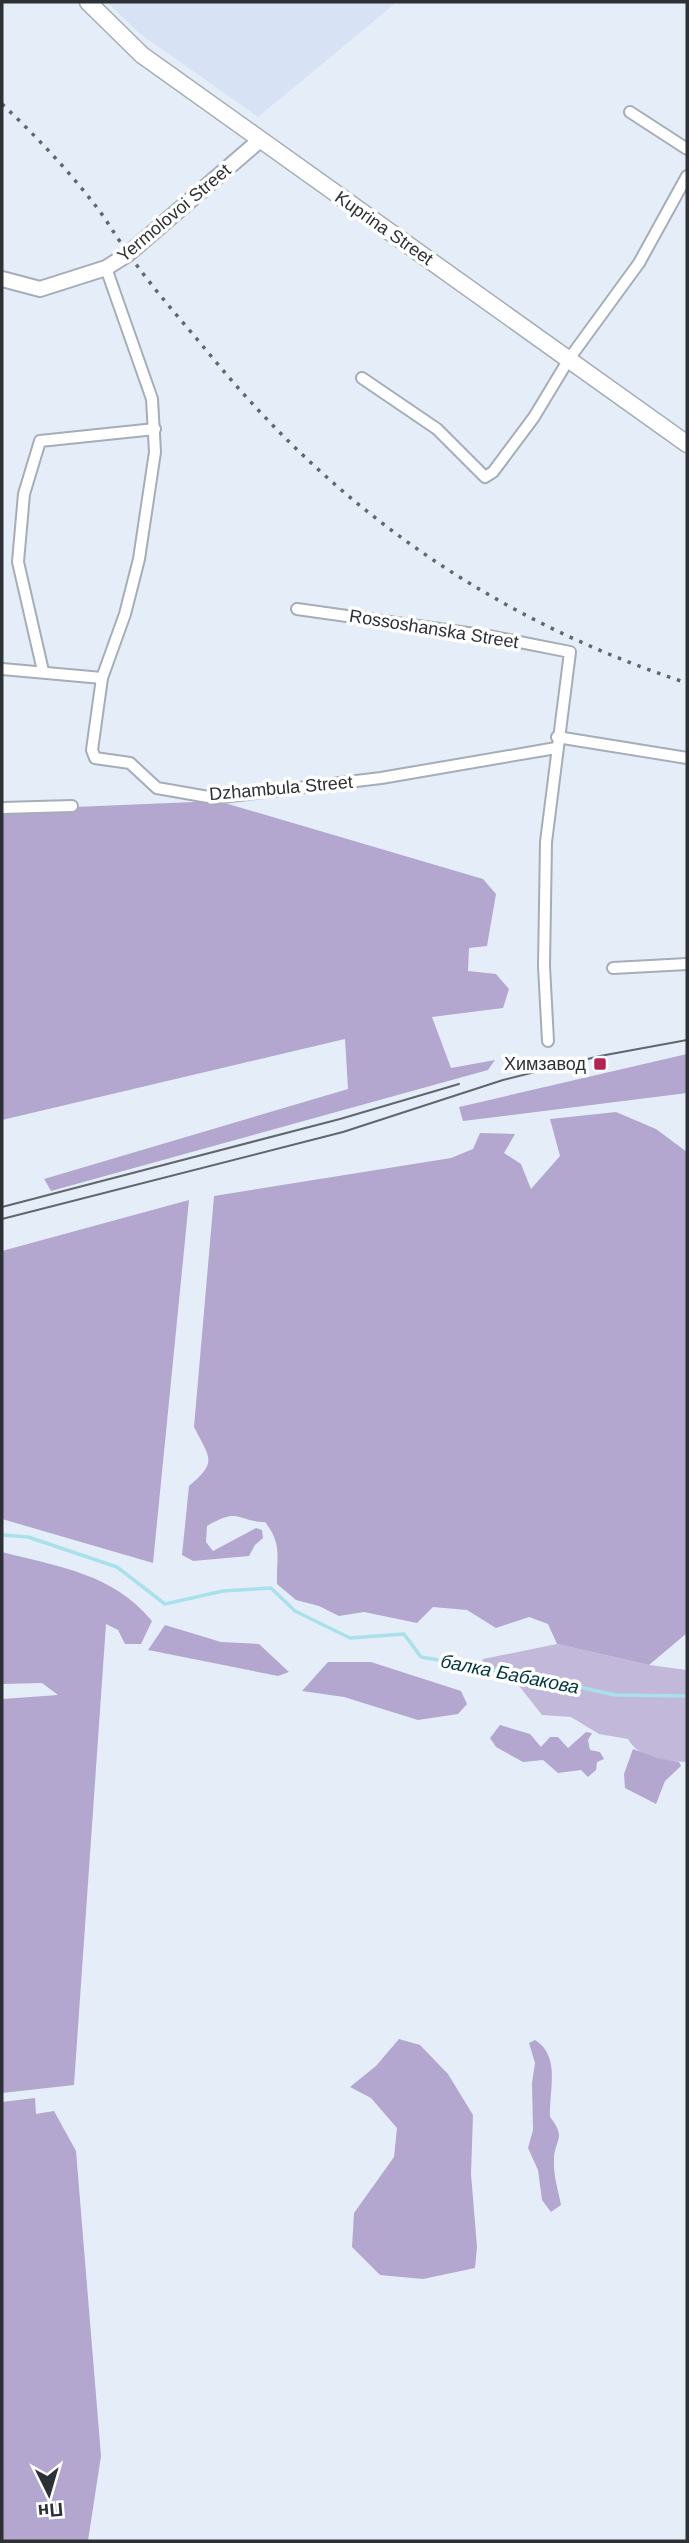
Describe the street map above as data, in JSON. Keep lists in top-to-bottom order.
{
  "streets": {
    "main road": ["Kuprina Street"],
    "street": ["Yermolovoi Street", "Rossoshanska Street", "Dzhambula Street"]
  },
  "crossings": [
    ["Yermolovoi Street", "Kuprina Street"],
    ["Rossoshanska Street", "Dzhambula Street"]
  ],
  "water": ["балка Бабакова"],
  "places": {
    "transit": ["Химзавод"]
  },
  "north": "bottom"
}
